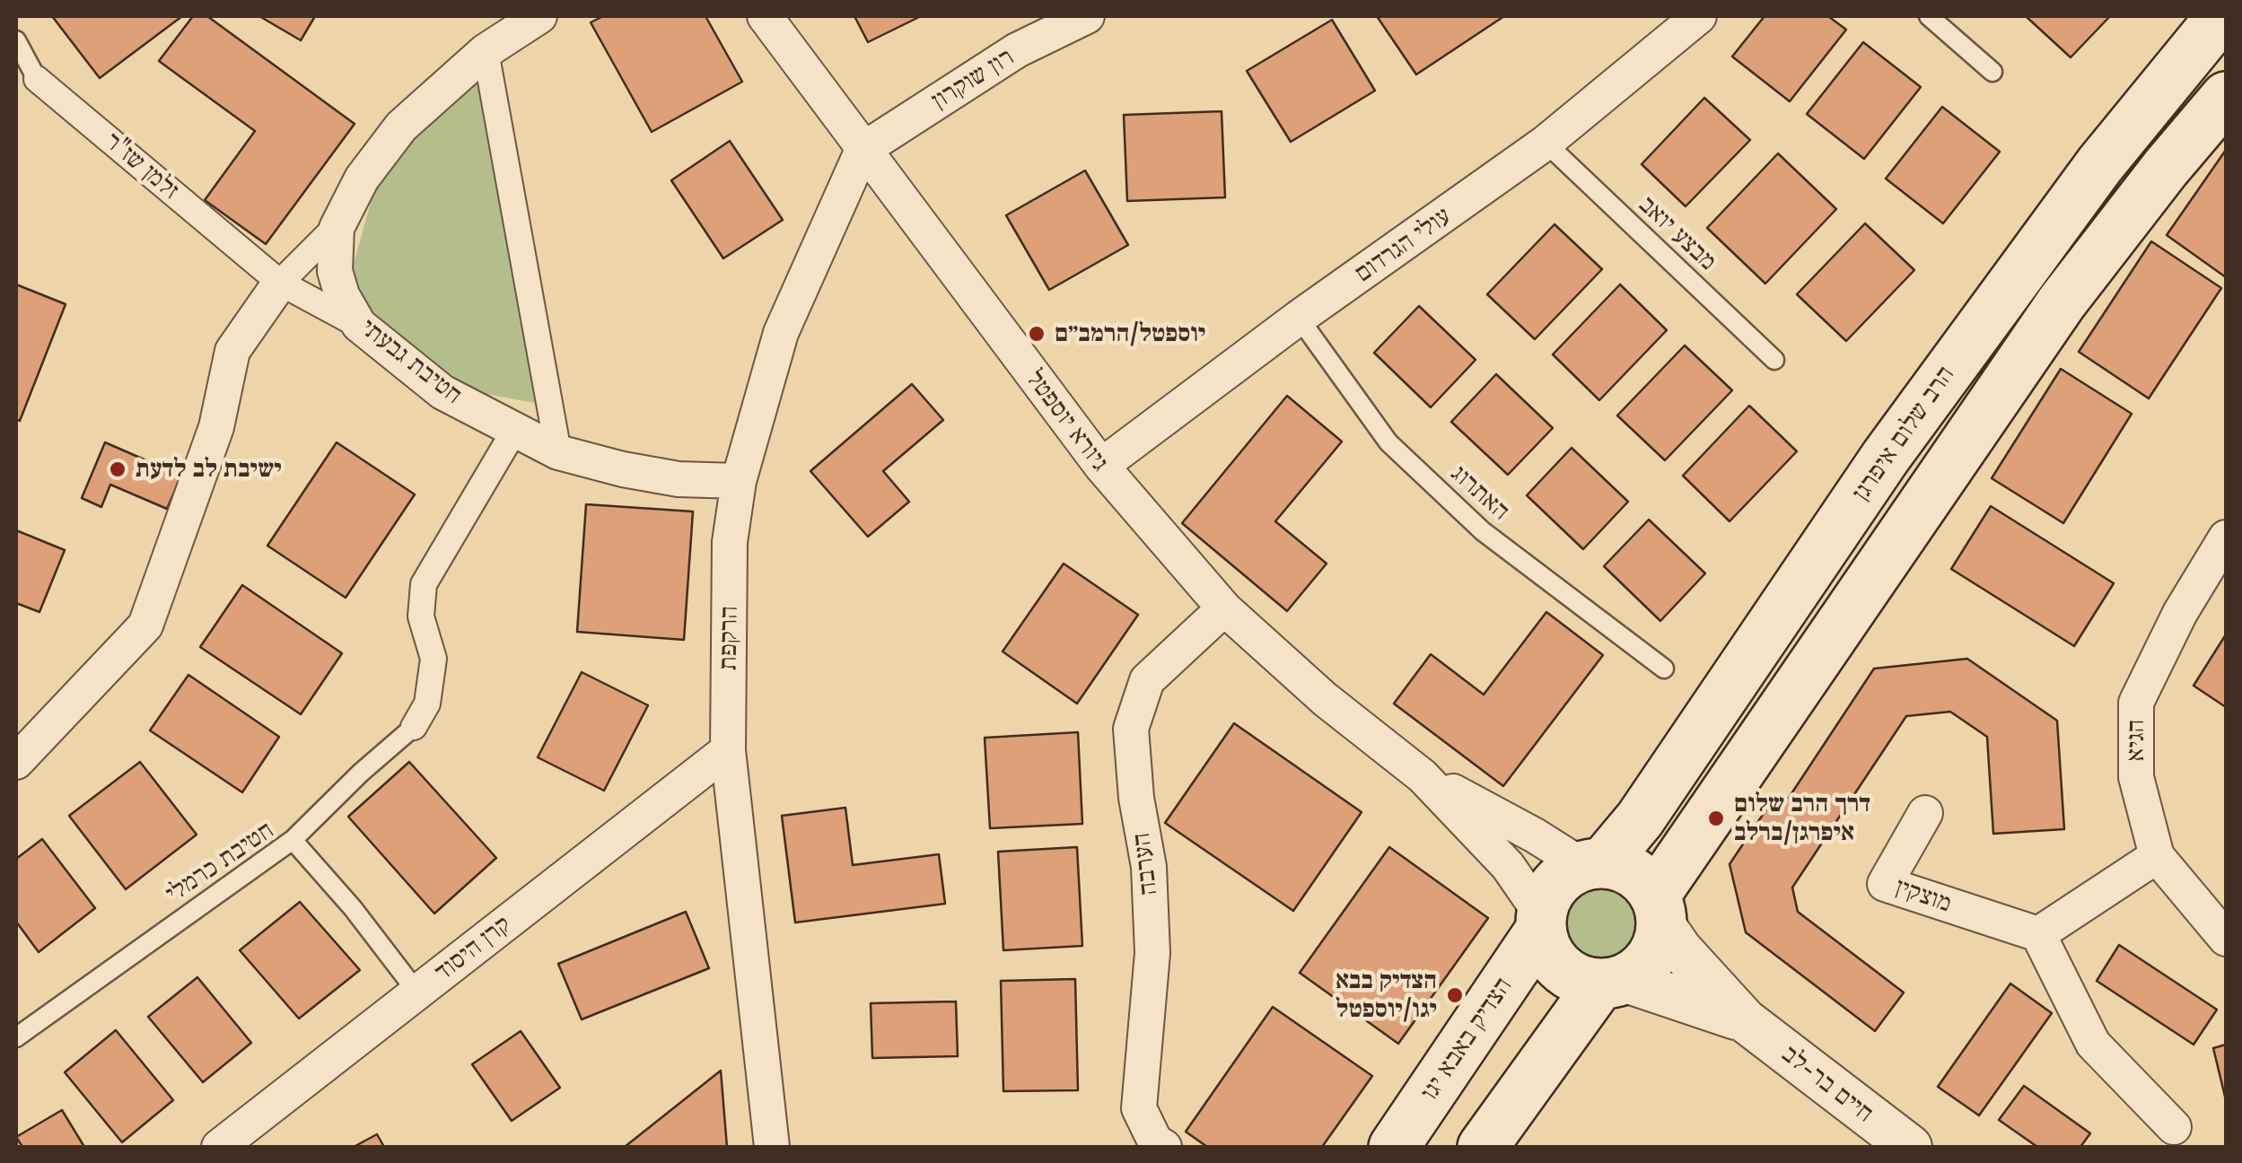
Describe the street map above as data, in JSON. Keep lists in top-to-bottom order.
{
  "streets": {
    "main road": ["הרב שלום איפרגן", "הצדיק באבא יגו"],
    "street": [
      "רון שוקרון",
      "זלמן שז\"ר",
      "עולי הגרדום",
      "חטיבת גבעתי",
      "גיורא יוספטל",
      "הרקפת",
      "הגיא",
      "הערבה",
      "מוצקין",
      "קרן היסוד",
      "חיים בר-לב"
    ],
    "lane": ["מבצע יואב", "האתרוג", "חטיבת כרמלי"]
  },
  "crossings": [
    ["רון שוקרון", "גיורא יוספטל"],
    ["רון שוקרון", "הרקפת"],
    ["זלמן שז\"ר", "חטיבת גבעתי"],
    ["מבצע יואב", "עולי הגרדום"],
    ["עולי הגרדום", "גיורא יוספטל"],
    ["עולי הגרדום", "האתרוג"],
    ["חטיבת גבעתי", "הרקפת"],
    ["גיורא יוספטל", "הרב שלום איפרגן"],
    ["גיורא יוספטל", "הרקפת"],
    ["גיורא יוספטל", "הערבה"],
    ["גיורא יוספטל", "הצדיק באבא יגו"],
    ["גיורא יוספטל", "חיים בר-לב"],
    ["הרב שלום איפרגן", "הצדיק באבא יגו"],
    ["הרב שלום איפרגן", "חיים בר-לב"],
    ["הרקפת", "קרן היסוד"],
    ["חטיבת כרמלי", "קרן היסוד"],
    ["הצדיק באבא יגו", "חיים בר-לב"]
  ],
  "places": [
    "יוספטל/הרמב״ם",
    "ישיבת לב לדעת",
    "דרך הרב שלום איפרגן/ברלב",
    "הצדיק בבא יגו/יוספטל"
  ]
}
